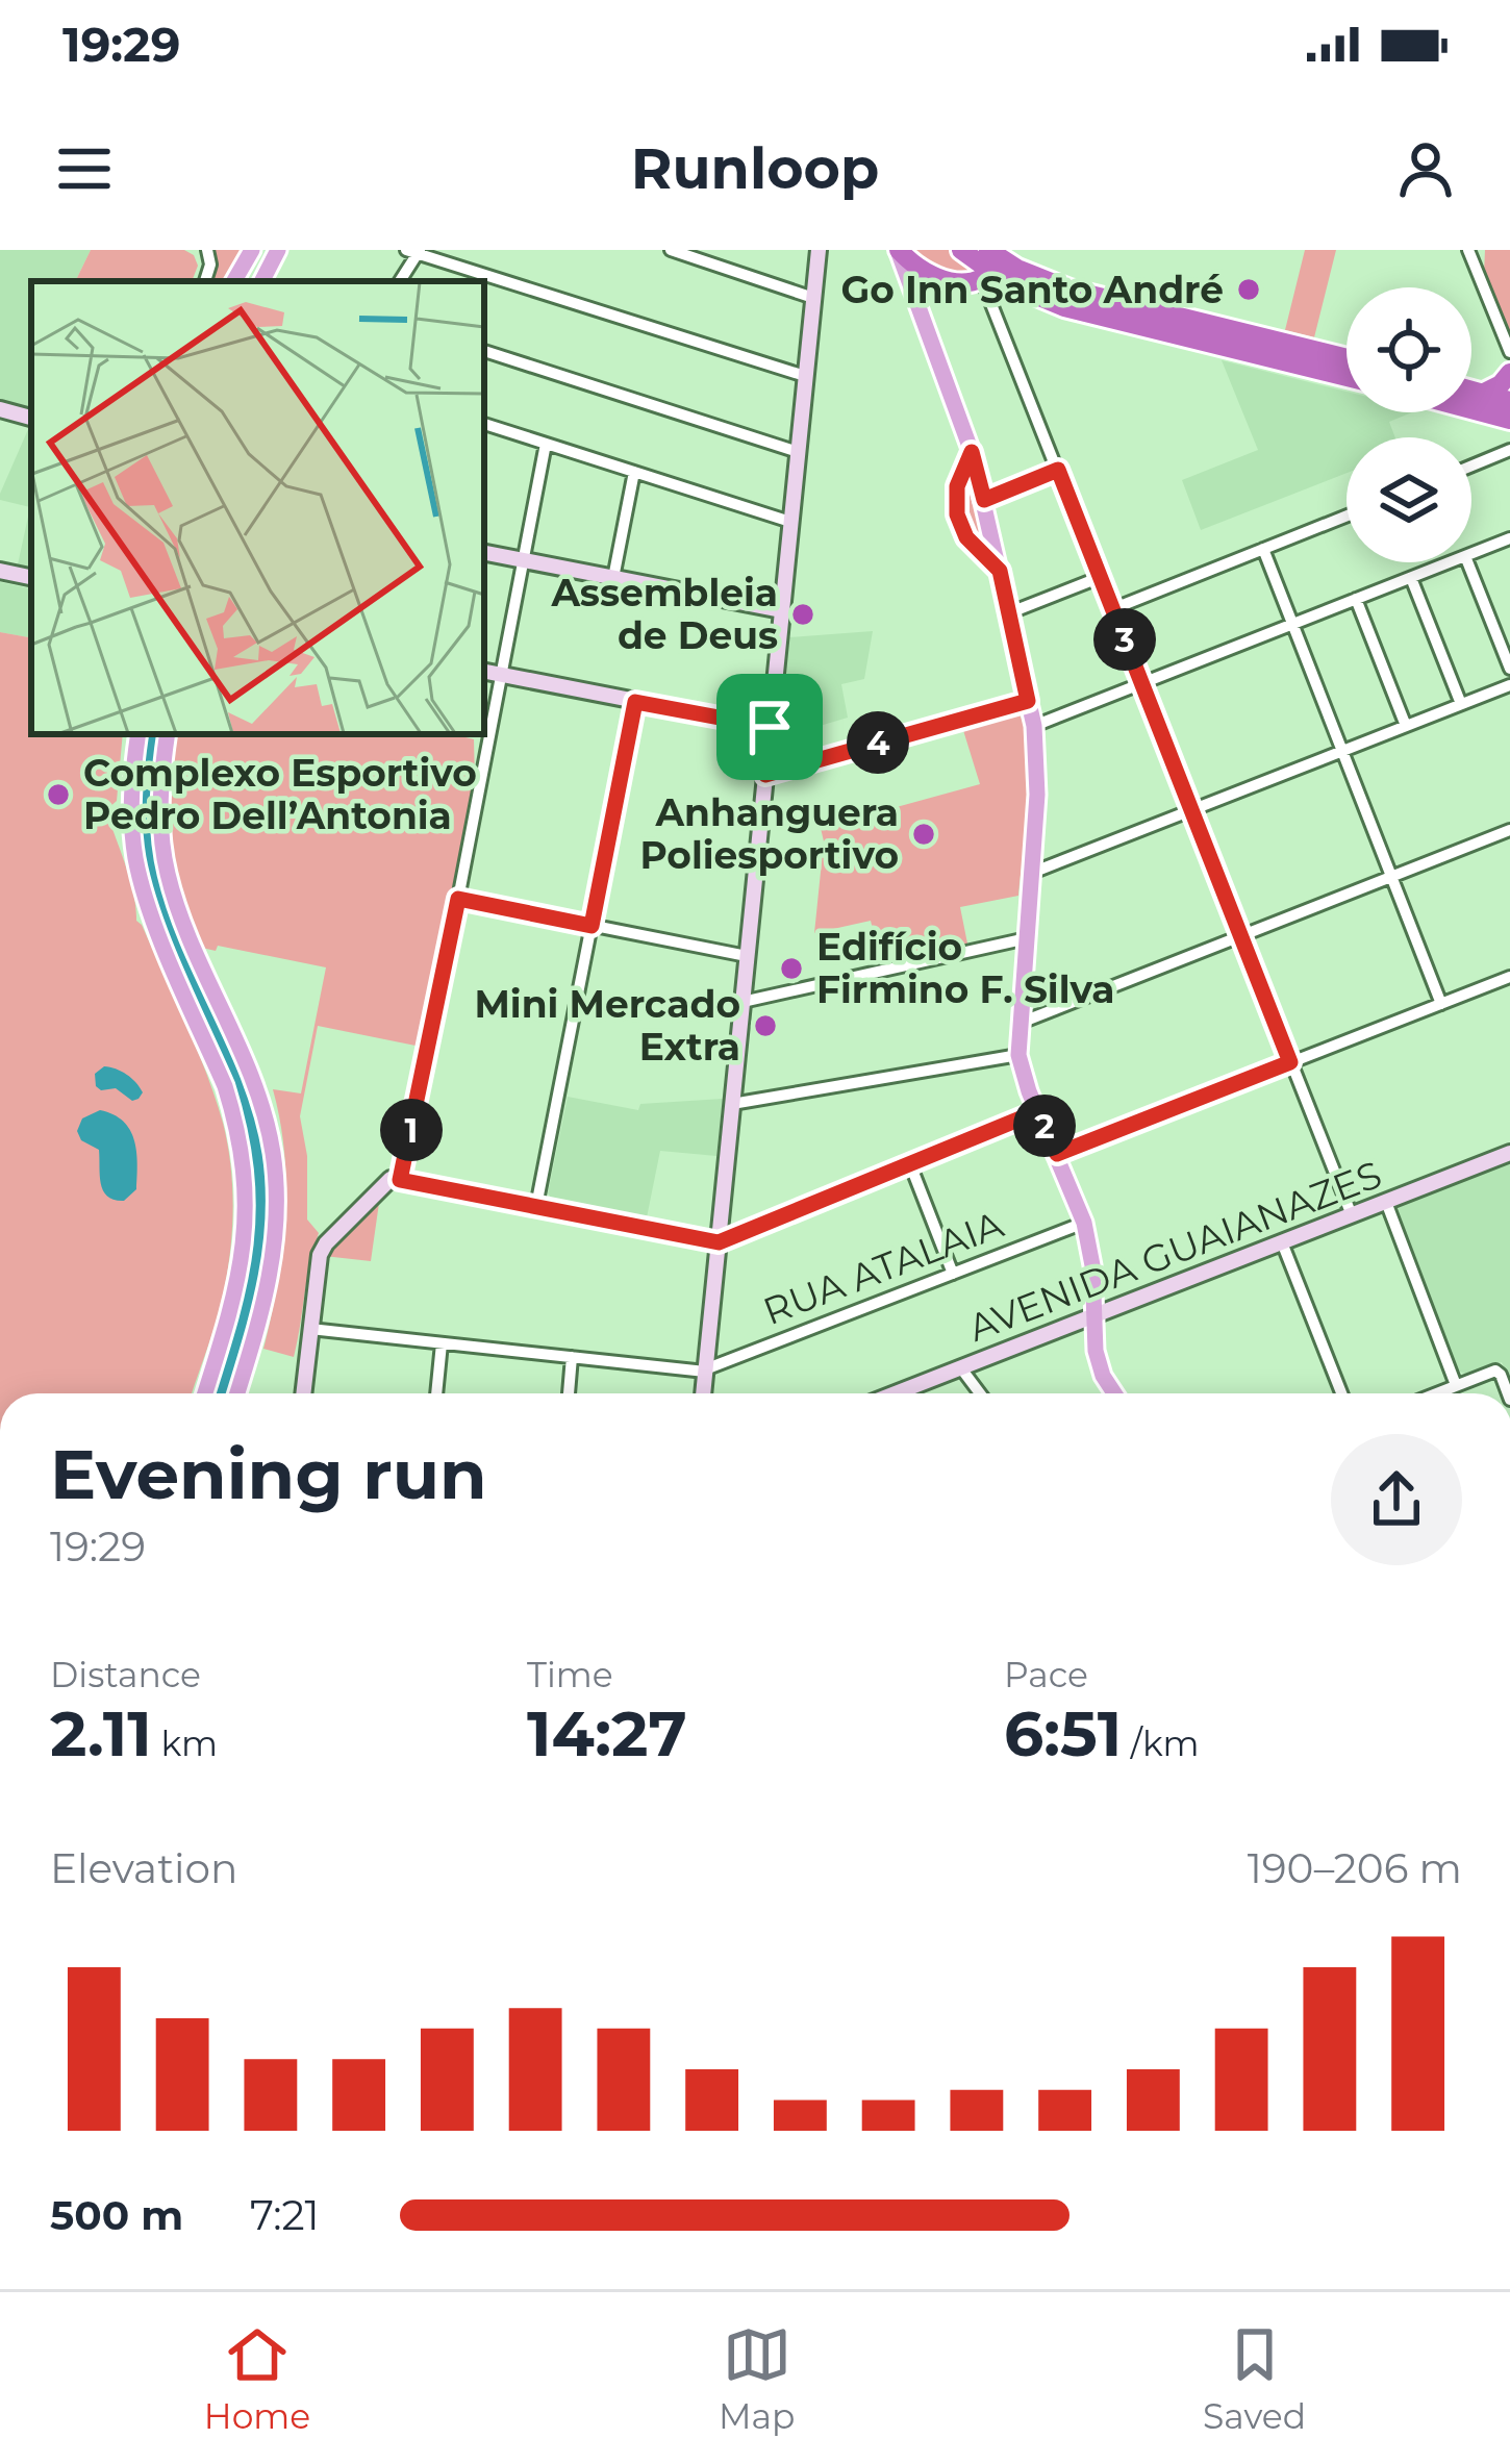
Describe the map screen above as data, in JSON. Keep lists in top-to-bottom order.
{
  "streets": {
    "main road": ["AVENIDA GUAIANAZES"],
    "street": ["RUA ATALAIA"]
  },
  "places": [
    "Go Inn Santo André",
    "Assembleia de Deus",
    "Complexo Esportivo Pedro Dell’Antonia",
    "Anhanguera Poliesportivo",
    "Edifício Firmino F. Silva",
    "Mini Mercado Extra"
  ],
  "page": {
    "status": "19:29",
    "header": "Runloop",
    "pins": [
      "3",
      "4",
      "2",
      "1"
    ],
    "heading": ["Evening run", "19:29"],
    "stats": [
      ["Distance", "2.11 km"],
      ["Time", "14:27"],
      ["Pace", "6:51 /km"]
    ],
    "chart": ["Elevation", "190–206 m"],
    "list": [
      {
        "name": "500 m",
        "note": "7:21"
      }
    ],
    "tabs": ["Home", "Map", "Saved"]
  }
}
